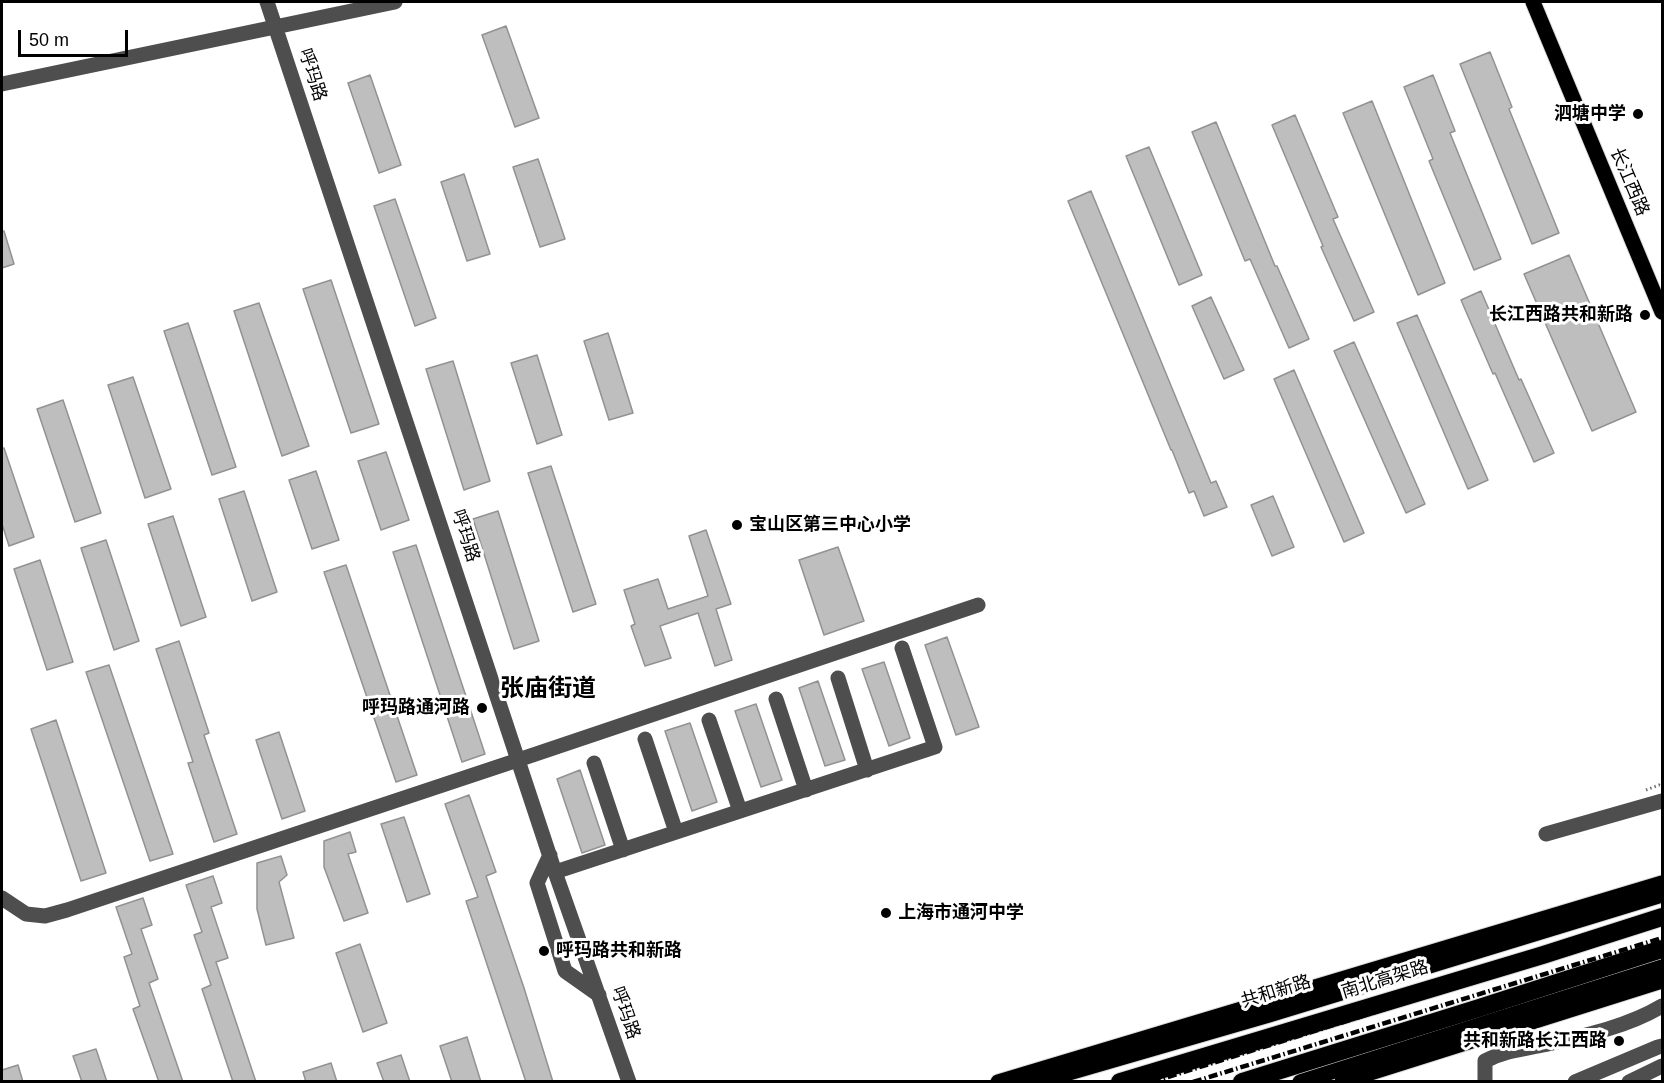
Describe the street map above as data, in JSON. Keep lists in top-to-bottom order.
{
  "streets": {
    "highway": ["南北高架路"],
    "main road": ["长江西路", "共和新路"],
    "street": ["呼玛路"]
  },
  "districts": ["张庙街道"],
  "places": [
    "泗塘中学",
    "长江西路共和新路",
    "宝山区第三中心小学",
    "呼玛路通河路",
    "上海市通河中学",
    "呼玛路共和新路",
    "共和新路长江西路"
  ],
  "scale_bar": "50 m"
}
